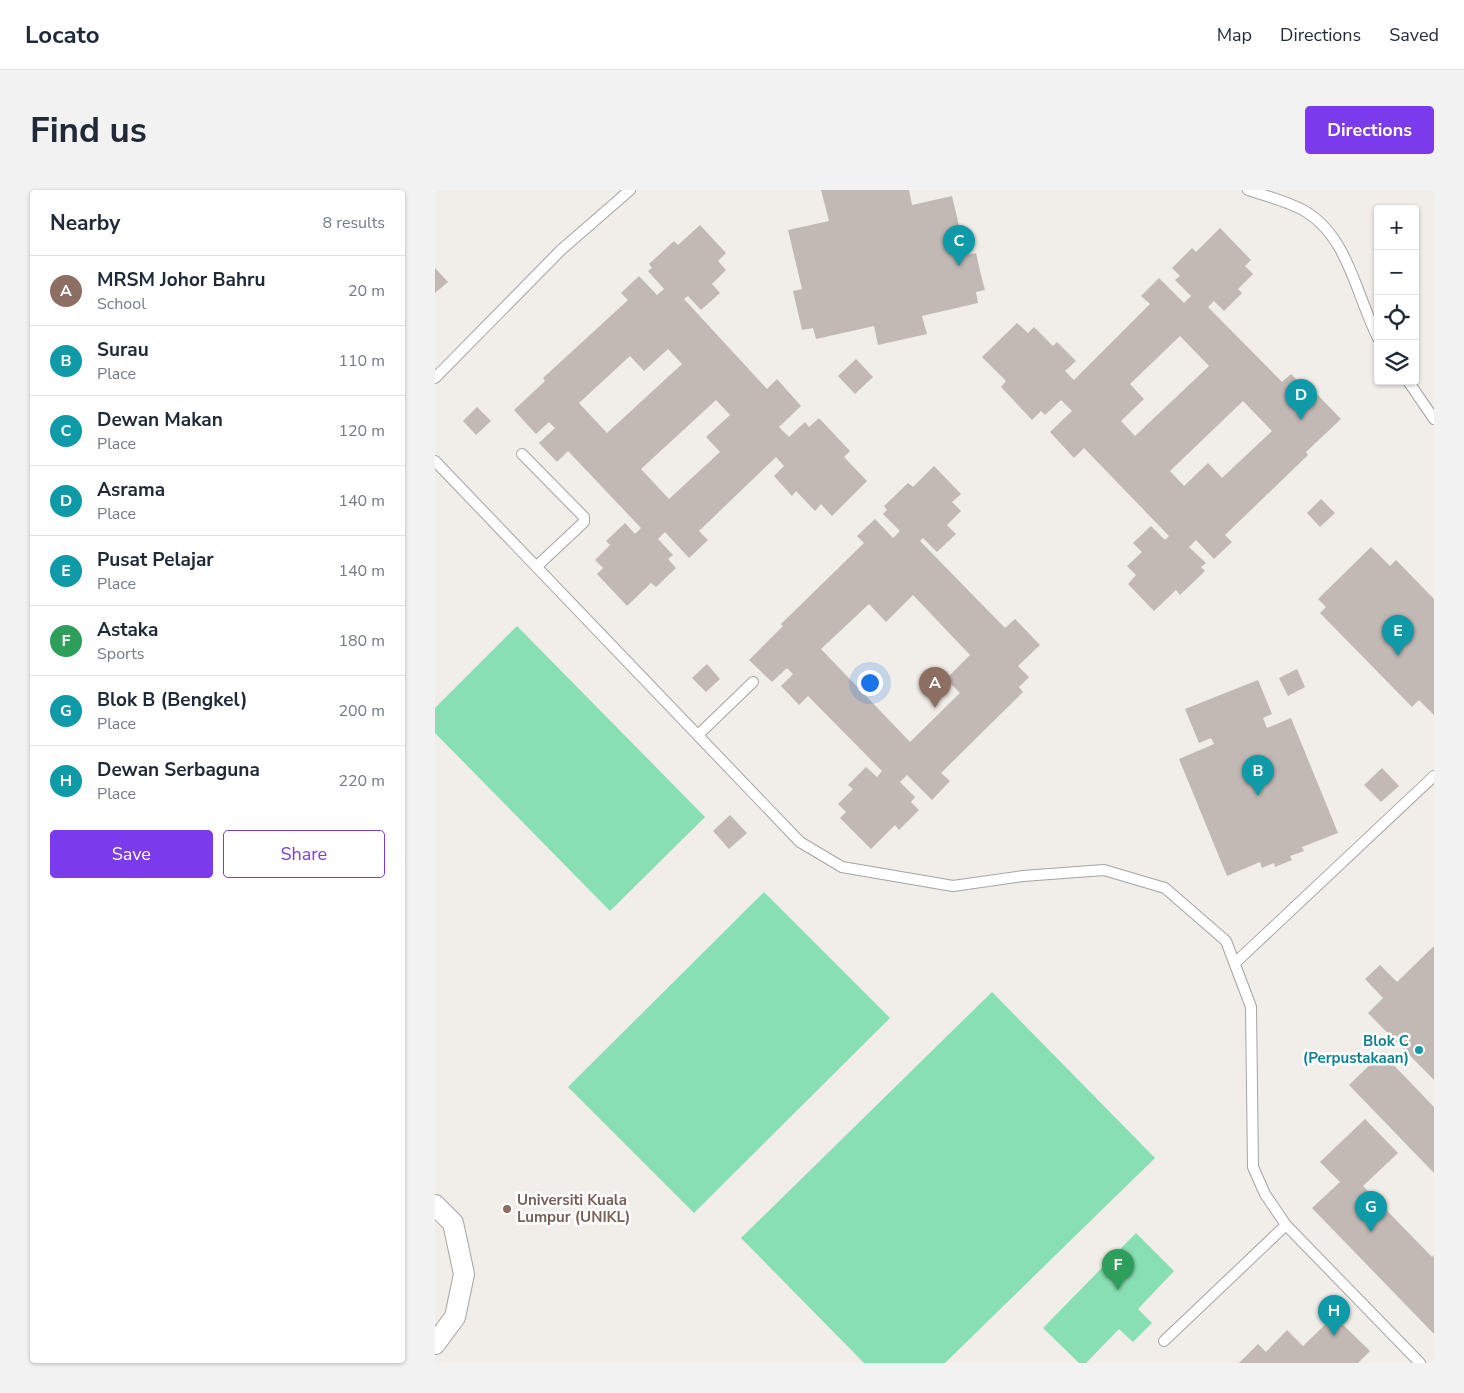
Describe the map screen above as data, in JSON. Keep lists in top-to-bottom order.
{
  "places": ["Blok C (Perpustakaan)", "Universiti Kuala Lumpur (UNIKL)"],
  "page": {
    "header": "Locato",
    "nav": ["Map", "Directions", "Saved"],
    "buttons": [
      "Directions",
      ["Save", "Share"]
    ],
    "title": "Find us",
    "heading": ["Nearby", "8 results"],
    "map_buttons": ["+", "−"],
    "pins": [
      "C",
      "D",
      "E",
      "A",
      "B",
      "G",
      "F",
      "H"
    ],
    "list": [
      {
        "mark": "A",
        "name": "MRSM Johor Bahru",
        "note": "School",
        "value": "20 m"
      },
      {
        "mark": "B",
        "name": "Surau",
        "note": "Place",
        "value": "110 m"
      },
      {
        "mark": "C",
        "name": "Dewan Makan",
        "note": "Place",
        "value": "120 m"
      },
      {
        "mark": "D",
        "name": "Asrama",
        "note": "Place",
        "value": "140 m"
      },
      {
        "mark": "E",
        "name": "Pusat Pelajar",
        "note": "Place",
        "value": "140 m"
      },
      {
        "mark": "F",
        "name": "Astaka",
        "note": "Sports",
        "value": "180 m"
      },
      {
        "mark": "G",
        "name": "Blok B (Bengkel)",
        "note": "Place",
        "value": "200 m"
      },
      {
        "mark": "H",
        "name": "Dewan Serbaguna",
        "note": "Place",
        "value": "220 m"
      }
    ]
  }
}
